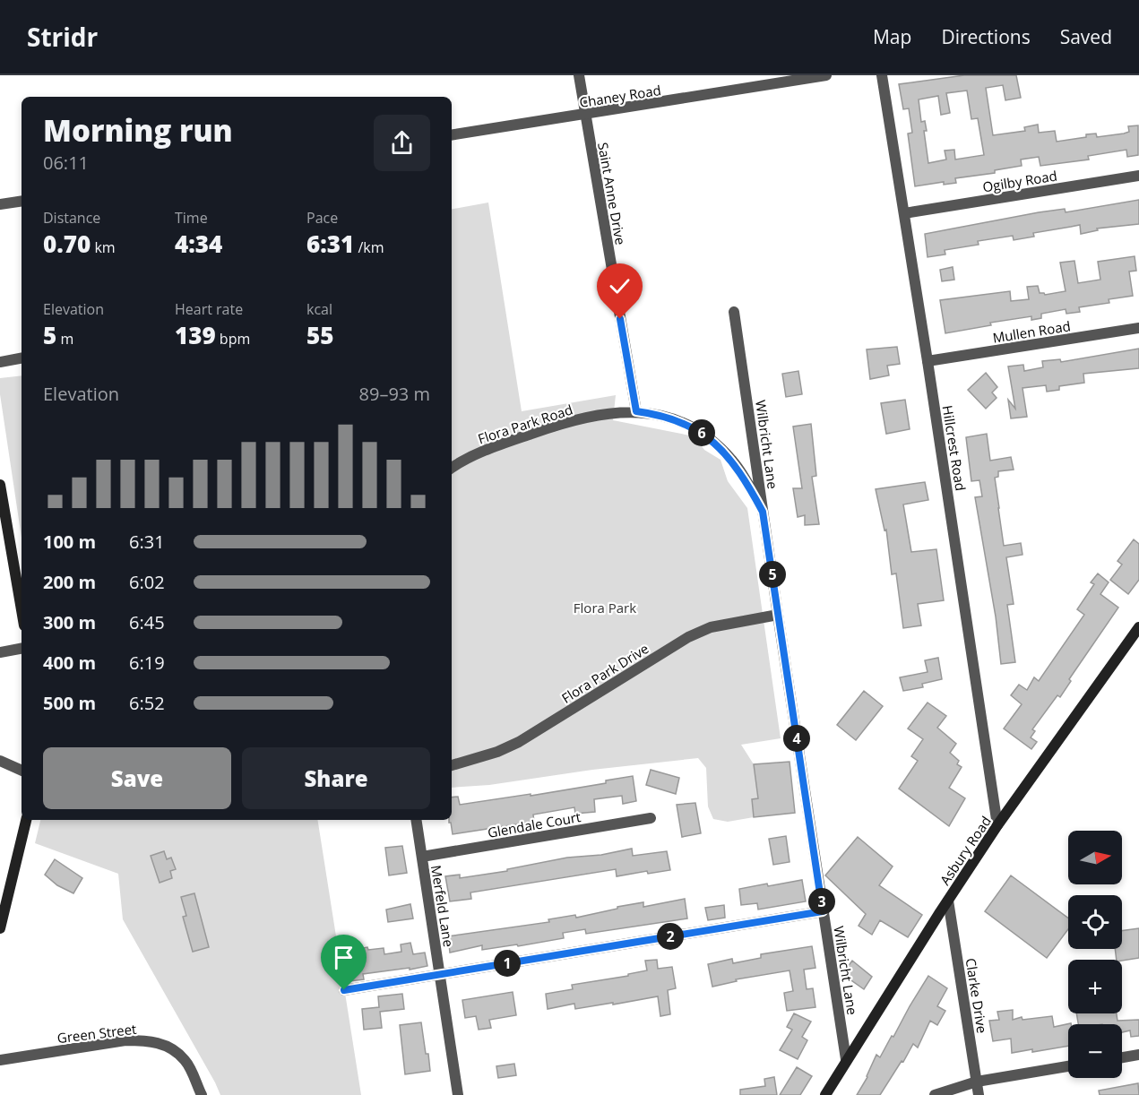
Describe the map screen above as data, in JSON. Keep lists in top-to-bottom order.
{
  "streets": {
    "main road": ["Asbury Road"],
    "street": [
      "Chaney Road",
      "Ogilby Road",
      "Saint Anne Drive",
      "Mullen Road",
      "Flora Park Road",
      "Wilbricht Lane",
      "Hillcrest Road",
      "Flora Park Drive",
      "Glendale Court",
      "Merfeld Lane",
      "Clarke Drive",
      "Green Street"
    ]
  },
  "crossings": [
    ["Chaney Road", "Saint Anne Drive"],
    ["Ogilby Road", "Hillcrest Road"],
    ["Saint Anne Drive", "Flora Park Road"],
    ["Mullen Road", "Hillcrest Road"],
    ["Flora Park Road", "Wilbricht Lane"],
    ["Wilbricht Lane", "Flora Park Drive"],
    ["Wilbricht Lane", "Asbury Road"],
    ["Hillcrest Road", "Asbury Road"],
    ["Glendale Court", "Merfeld Lane"],
    ["Asbury Road", "Clarke Drive"]
  ],
  "parks": ["Flora Park"],
  "north": "right",
  "page": {
    "header": "Stridr",
    "nav": ["Map", "Directions", "Saved"],
    "heading": ["Morning run", "06:11"],
    "stats": [
      ["Distance", "0.70 km"],
      ["Time", "4:34"],
      ["Pace", "6:31 /km"],
      ["Elevation", "5 m"],
      ["Heart rate", "139 bpm"],
      ["kcal", "55"]
    ],
    "chart": ["Elevation", "89–93 m"],
    "pins": [
      "6",
      "5",
      "4",
      "3",
      "2",
      "1"
    ],
    "list": [
      {
        "name": "100 m",
        "note": "6:31"
      },
      {
        "name": "200 m",
        "note": "6:02"
      },
      {
        "name": "300 m",
        "note": "6:45"
      },
      {
        "name": "400 m",
        "note": "6:19"
      },
      {
        "name": "500 m",
        "note": "6:52"
      }
    ],
    "buttons": ["Save", "Share"],
    "map_buttons": ["+", "−"]
  }
}
